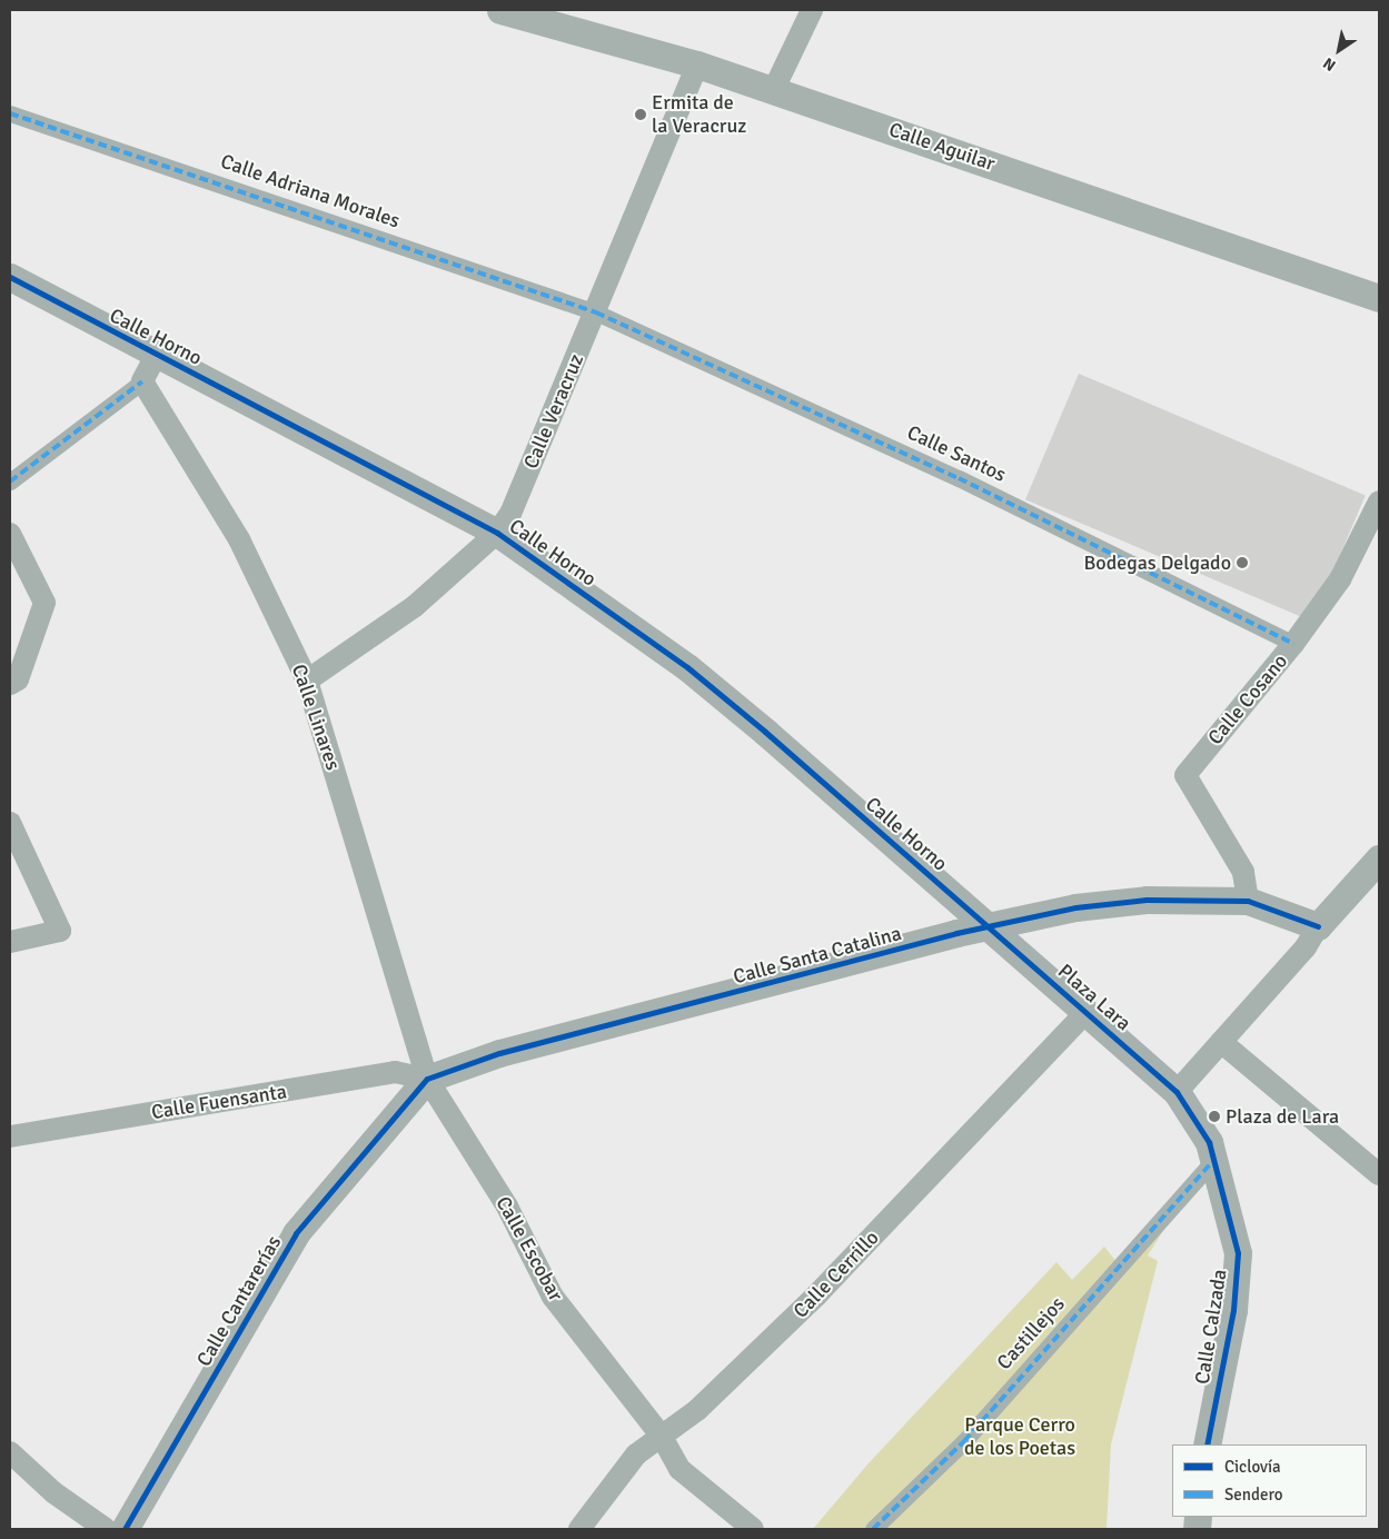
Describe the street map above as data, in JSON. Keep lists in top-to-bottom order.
{
  "streets": {
    "street": [
      "Calle Aguilar",
      "Calle Adriana Morales",
      "Calle Horno",
      "Calle Veracruz",
      "Calle Santos",
      "Calle Cosano",
      "Calle Linares",
      "Calle Santa Catalina",
      "Plaza Lara",
      "Calle Fuensanta",
      "Calle Escobar",
      "Calle Cerrillo",
      "Calle Cantarerías",
      "Calle Calzada",
      "Castillejos"
    ]
  },
  "crossings": [
    ["Calle Aguilar", "Calle Veracruz"],
    ["Calle Adriana Morales", "Calle Veracruz"],
    ["Calle Adriana Morales", "Calle Santos"],
    ["Calle Horno", "Calle Veracruz"],
    ["Calle Horno", "Calle Santa Catalina"],
    ["Calle Horno", "Plaza Lara"],
    ["Calle Veracruz", "Calle Santos"],
    ["Calle Veracruz", "Calle Linares"],
    ["Calle Santos", "Calle Cosano"],
    ["Calle Cosano", "Calle Santa Catalina"],
    ["Calle Linares", "Calle Santa Catalina"],
    ["Calle Linares", "Calle Fuensanta"],
    ["Calle Linares", "Calle Escobar"],
    ["Calle Linares", "Calle Cantarerías"],
    ["Calle Santa Catalina", "Plaza Lara"],
    ["Calle Santa Catalina", "Calle Fuensanta"],
    ["Calle Santa Catalina", "Calle Escobar"],
    ["Calle Santa Catalina", "Calle Cantarerías"],
    ["Plaza Lara", "Calle Cerrillo"],
    ["Plaza Lara", "Calle Calzada"],
    ["Calle Fuensanta", "Calle Escobar"],
    ["Calle Fuensanta", "Calle Cantarerías"],
    ["Calle Escobar", "Calle Cerrillo"],
    ["Calle Escobar", "Calle Cantarerías"],
    ["Calle Calzada", "Castillejos"]
  ],
  "parks": ["Parque Cerro de los Poetas"],
  "places": ["Ermita de la Veracruz", "Bodegas Delgado", "Plaza de Lara"],
  "legend": ["Ciclovía", "Sendero"],
  "north": "bottom left"
}
